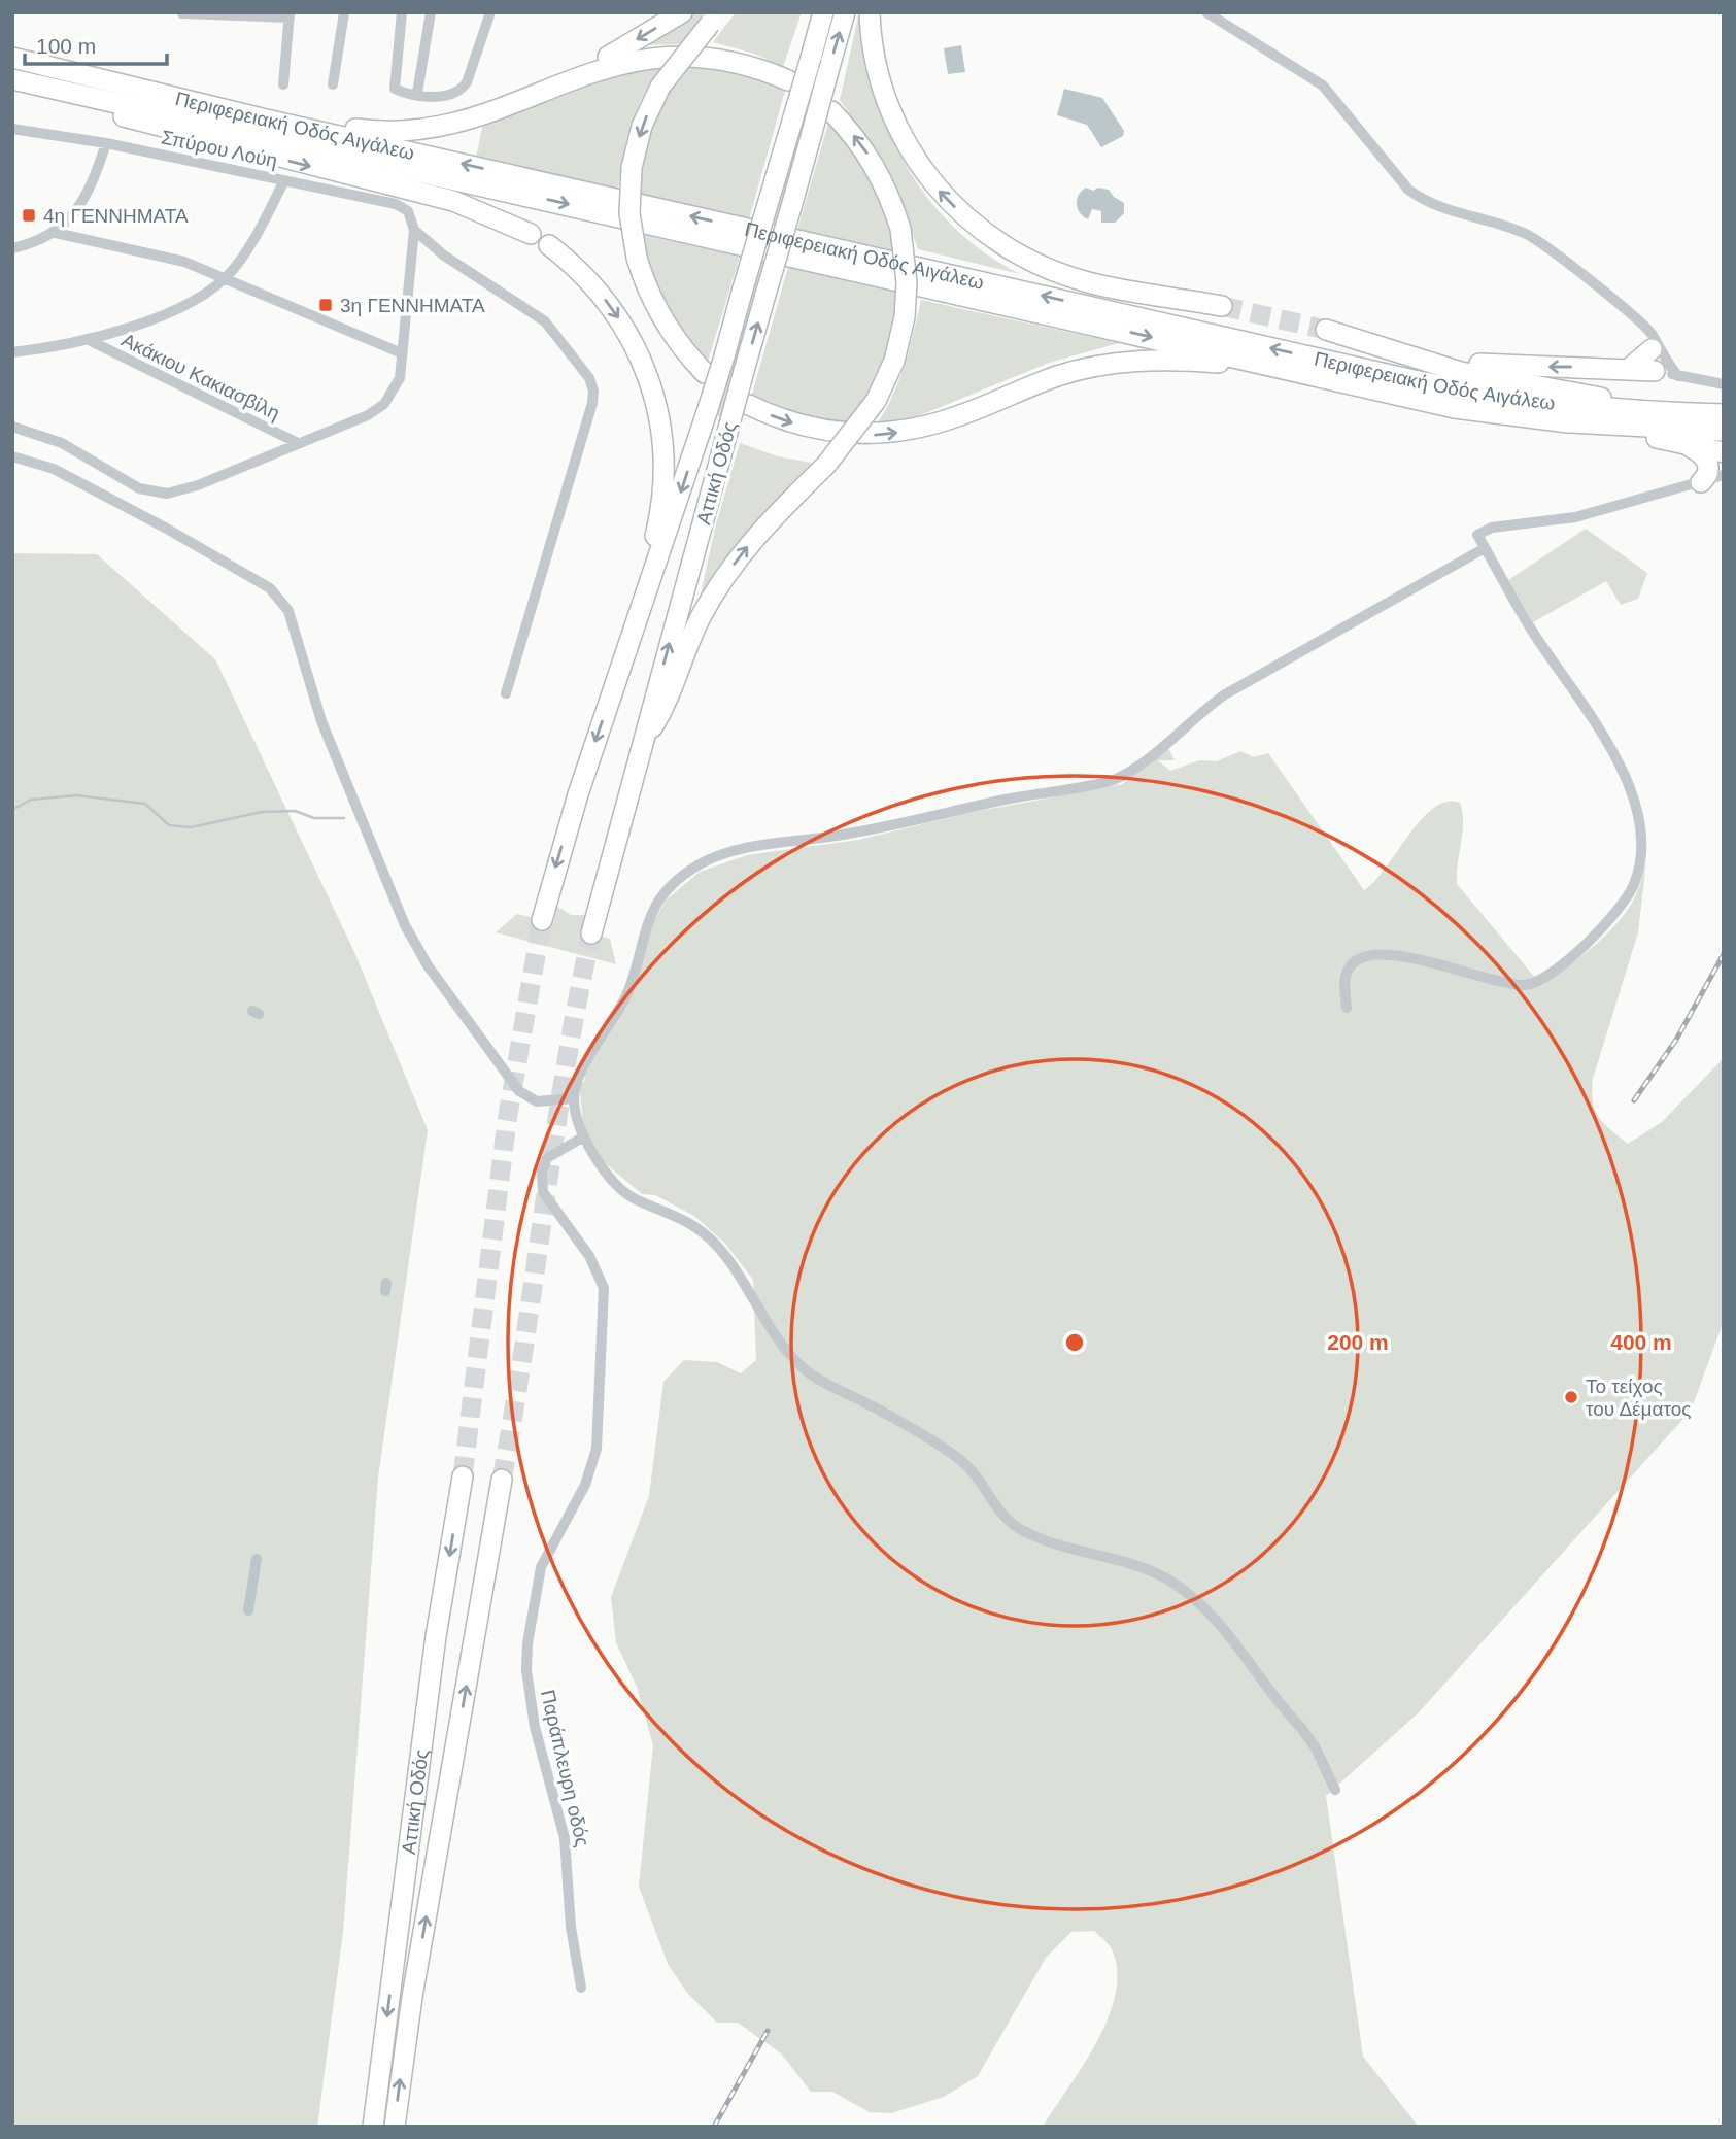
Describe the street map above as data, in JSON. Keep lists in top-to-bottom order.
{
  "streets": {
    "highway": ["Περιφερειακή Οδός Αιγάλεω", "Αττική Οδός"],
    "street": ["Σπύρου Λούη", "Ακάκιου Κακιασβίλη", "Παράπλευρη οδός"]
  },
  "places": {
    "transit": ["4η ΓΕΝΝΗΜΑΤΑ", "3η ΓΕΝΝΗΜΑΤΑ"],
    "other": ["Το τείχος του Δέματος"]
  },
  "scale_bar": "100 m",
  "rings": ["200 m", "400 m"]
}
